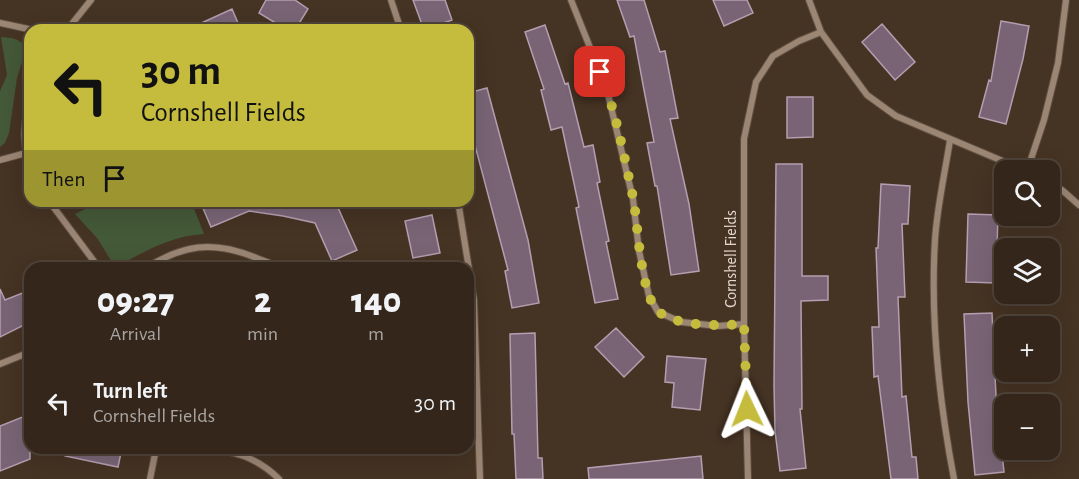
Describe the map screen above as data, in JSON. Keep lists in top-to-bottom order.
{
  "streets": {
    "street": ["Cornshell Fields"]
  },
  "page": {
    "turn": ["30 m", "Cornshell Fields"],
    "then": "Then",
    "map_buttons": ["+", "−"],
    "eta": [
      "09:27",
      "Arrival",
      "2",
      "min",
      "140",
      "m"
    ],
    "list": [
      {
        "name": "Turn left",
        "note": "Cornshell Fields",
        "value": "30 m"
      }
    ]
  }
}
